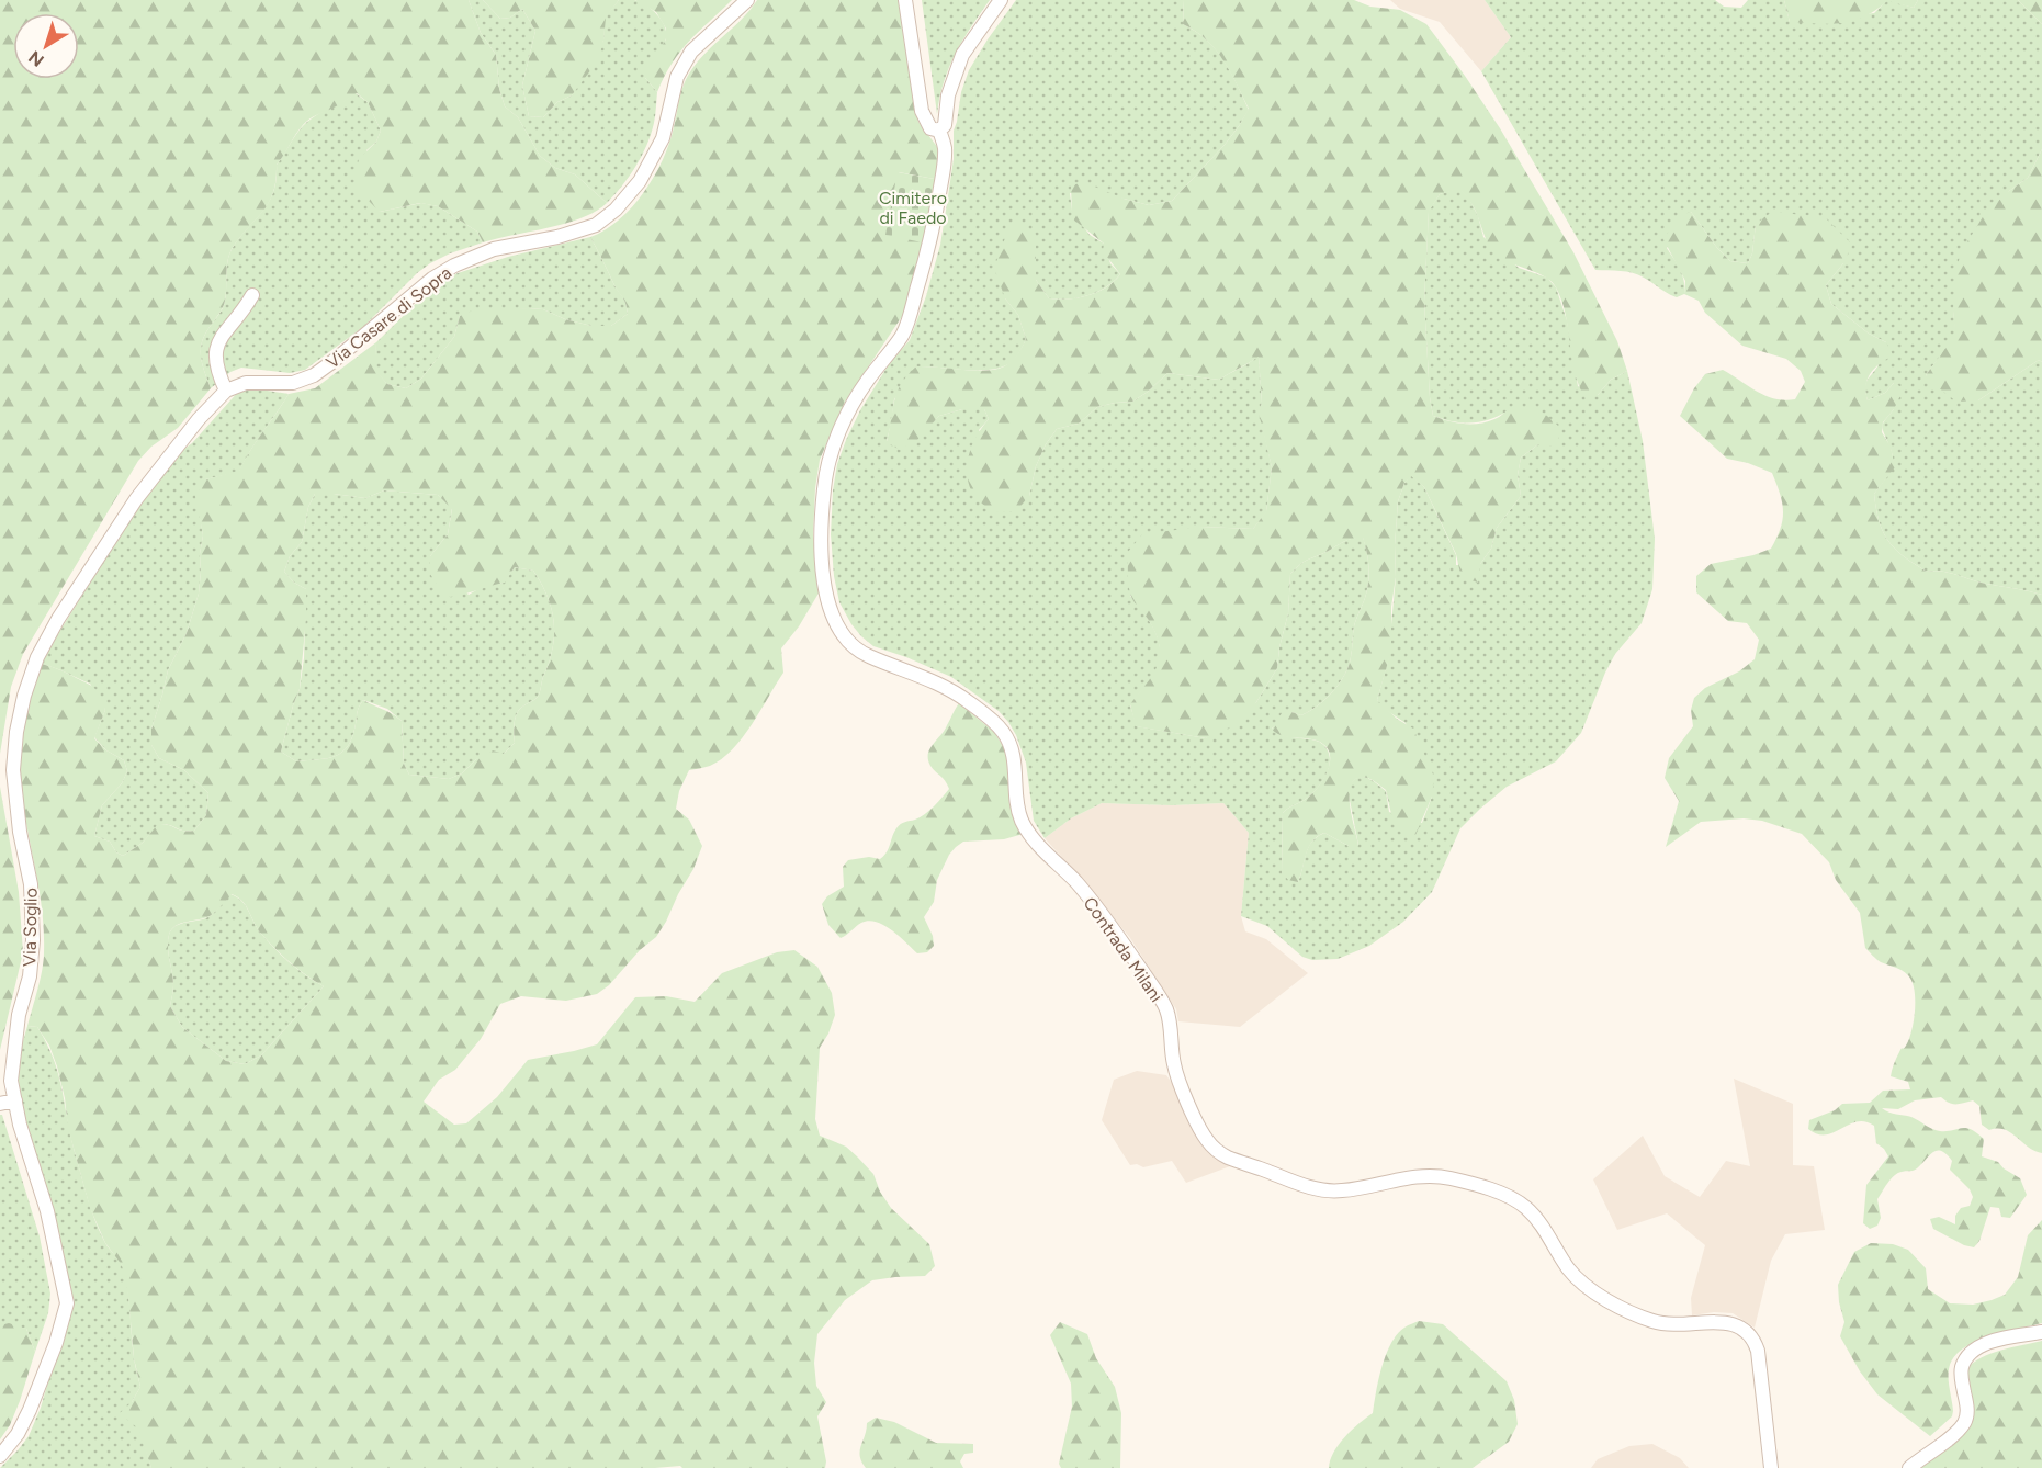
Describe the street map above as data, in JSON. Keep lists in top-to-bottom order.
{
  "streets": {
    "street": ["Via Casare di Sopra", "Via Soglio", "Contrada Milani"]
  },
  "crossings": [
    ["Via Casare di Sopra", "Via Soglio"]
  ],
  "parks": ["Cimitero di Faedo"],
  "north": "bottom left"
}
